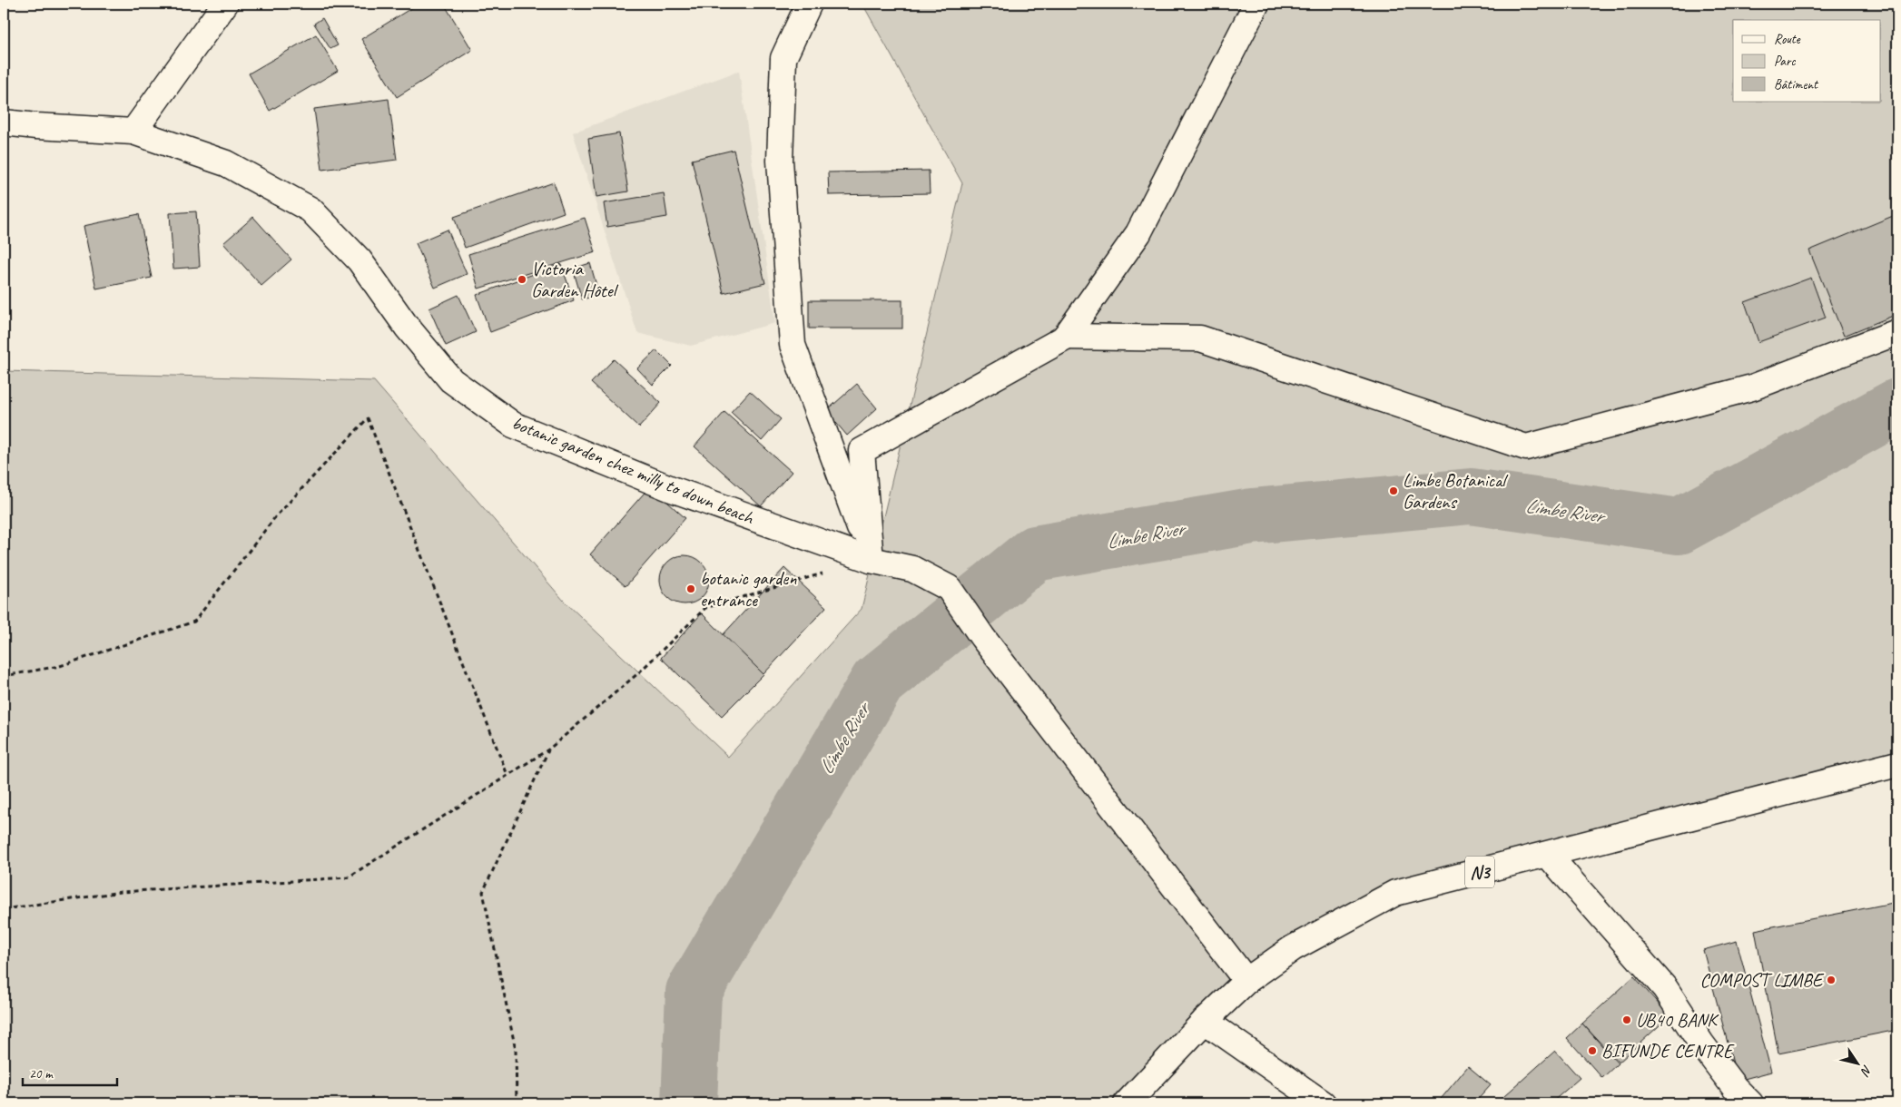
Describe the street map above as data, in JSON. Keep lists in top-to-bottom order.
{
  "streets": {
    "main road": ["botanic garden chez milly to down beach", "N3"]
  },
  "crossings": [
    ["botanic garden chez milly to down beach", "N3"]
  ],
  "water": ["Limbe River"],
  "places": [
    "Victoria Garden Hôtel",
    "Limbe Botanical Gardens",
    "botanic garden entrance",
    "COMPOST LIMBE",
    "UB40 BANK",
    "BIFUNDE CENTRE"
  ],
  "legend": ["Route", "Parc", "Bâtiment"],
  "scale_bar": "20 m",
  "north": "bottom right"
}
